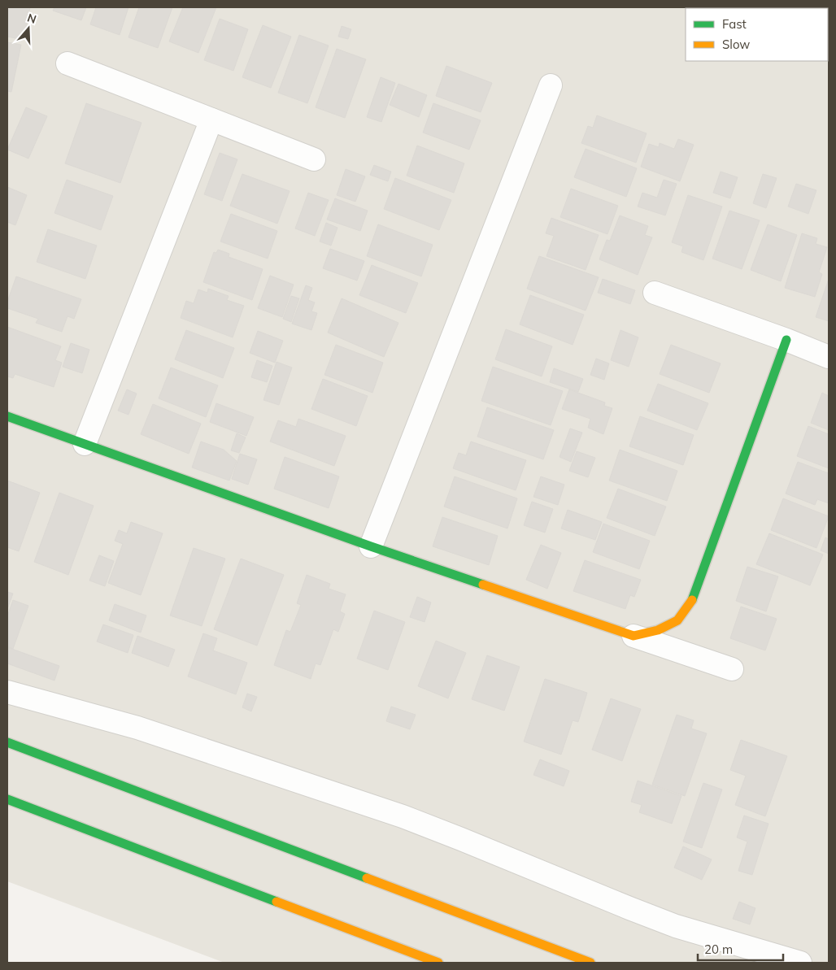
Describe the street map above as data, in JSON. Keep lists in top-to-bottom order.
{
  "legend": ["Fast", "Slow"],
  "scale_bar": "20 m",
  "north": "top"
}
